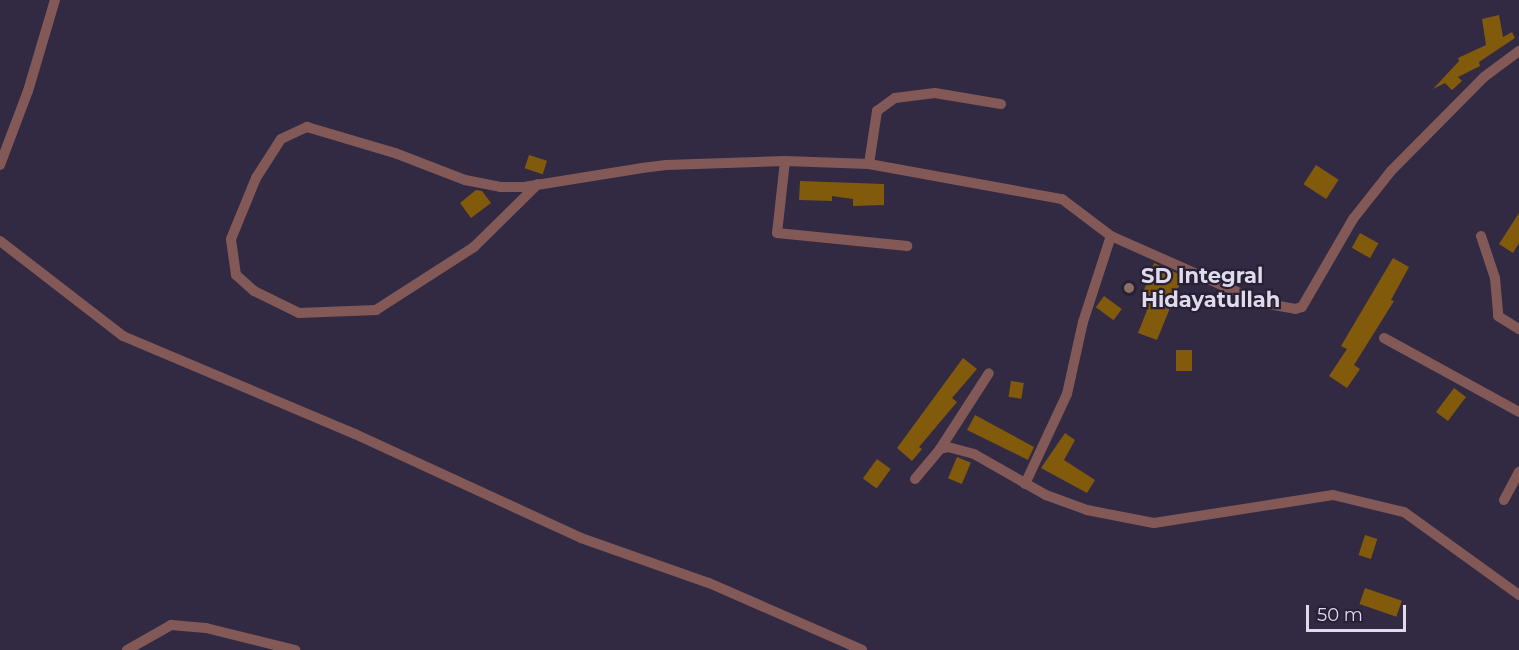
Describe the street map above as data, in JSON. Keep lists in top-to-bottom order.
{
  "places": ["SD Integral Hidayatullah"],
  "scale_bar": "50 m"
}
